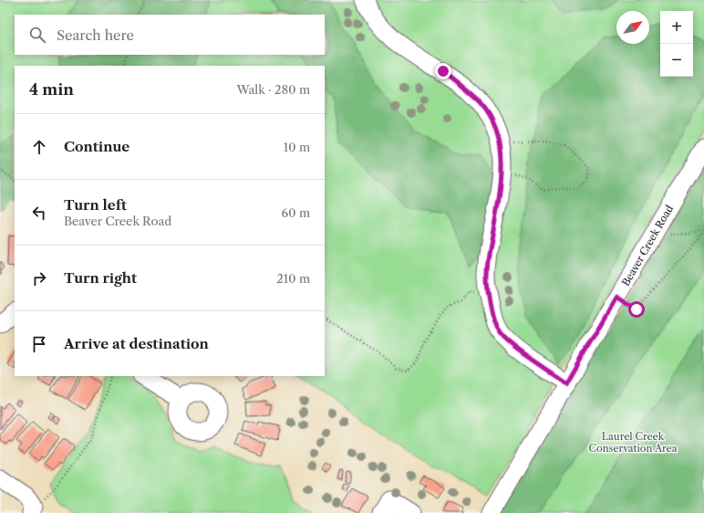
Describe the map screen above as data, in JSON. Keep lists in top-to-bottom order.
{
  "streets": {
    "street": ["Beaver Creek Road"]
  },
  "parks": ["Laurel Creek Conservation Area"],
  "north": "top right",
  "page": {
    "map_buttons": ["+", "−"],
    "search": "Search here",
    "heading": ["4 min", "Walk · 280 m"],
    "list": [
      ["Continue", "10 m"],
      ["Turn left", "Beaver Creek Road", "60 m"],
      ["Turn right", "210 m"],
      "Arrive at destination"
    ]
  }
}
